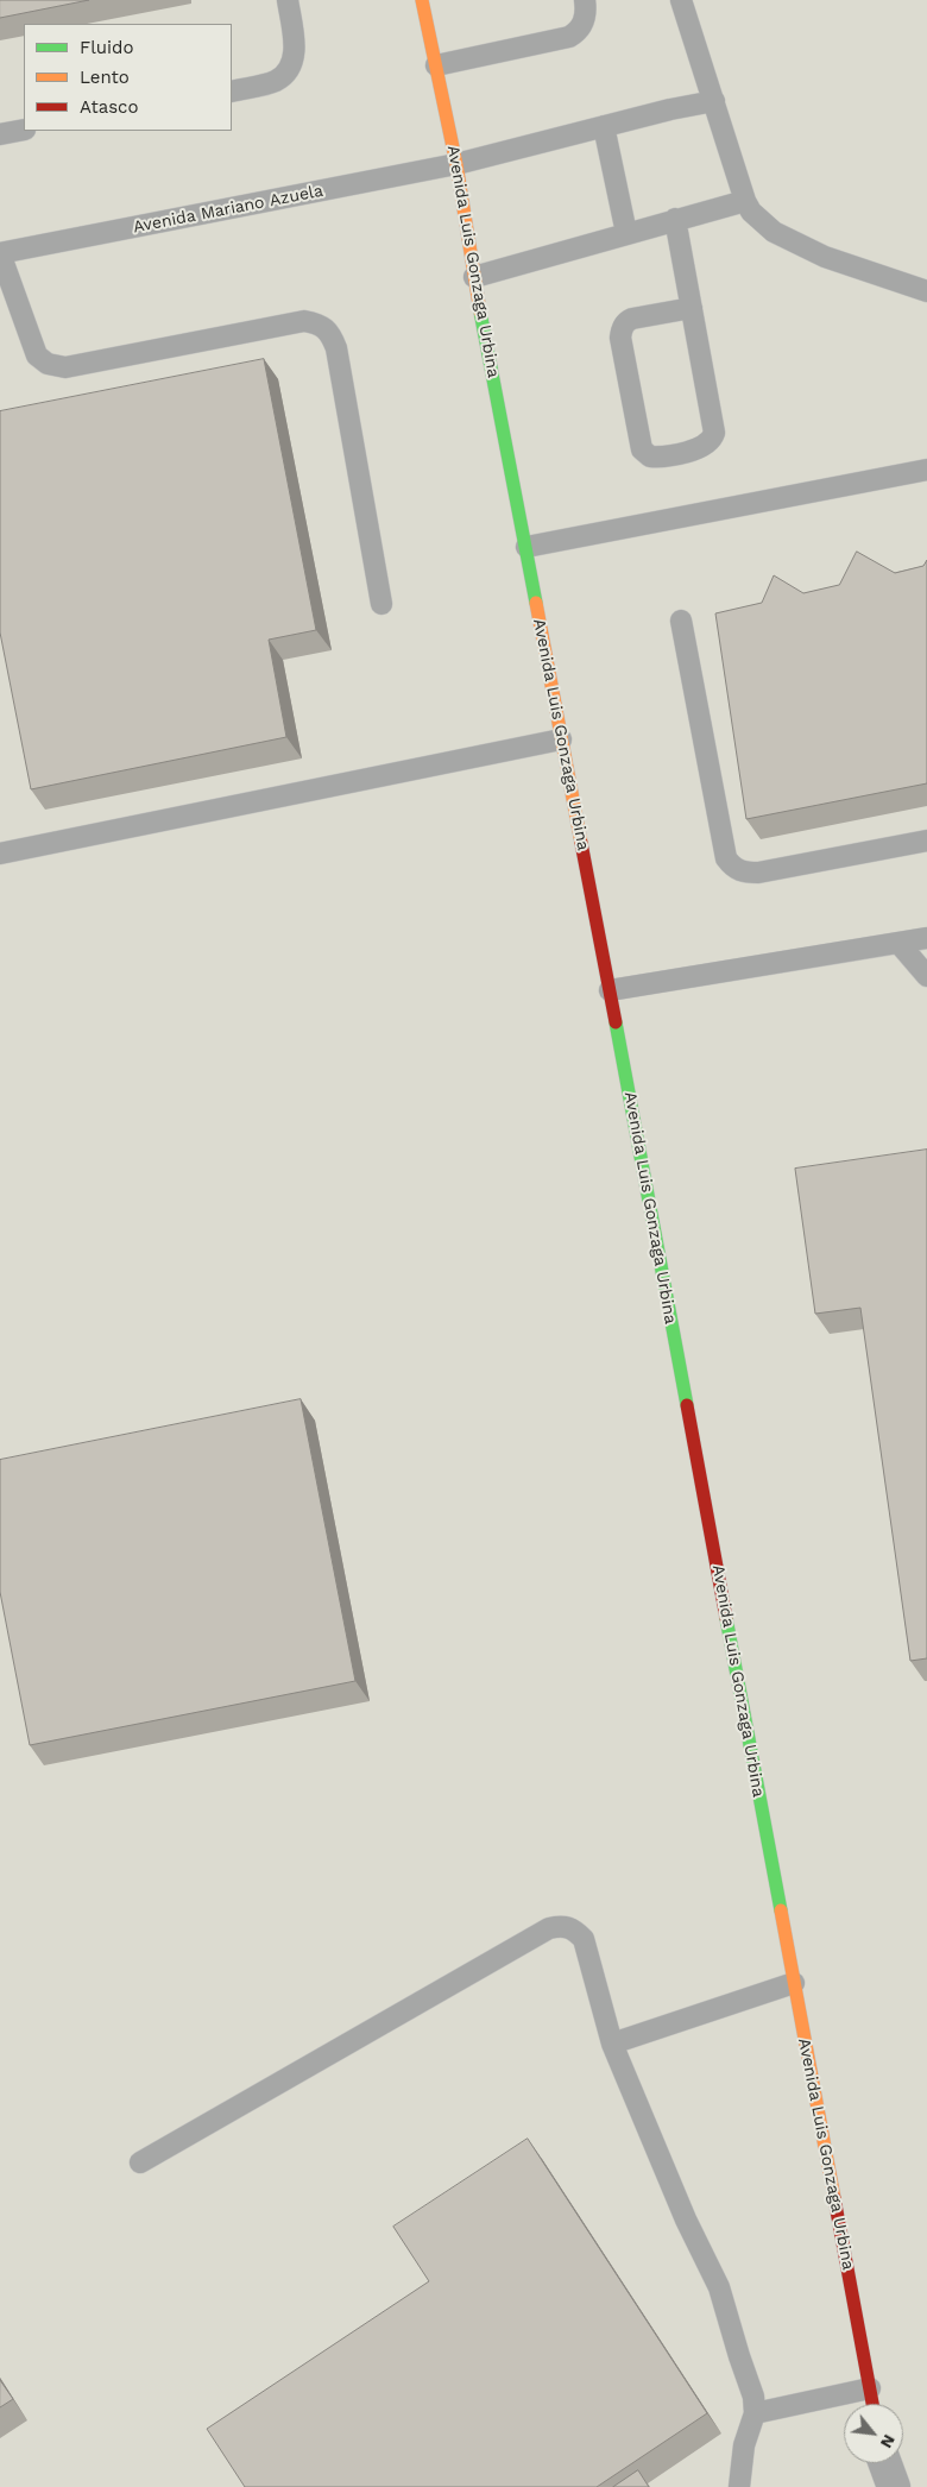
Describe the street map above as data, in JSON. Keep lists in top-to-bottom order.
{
  "streets": {
    "street": ["Avenida Luis Gonzaga Urbina"],
    "lane": ["Avenida Mariano Azuela"]
  },
  "crossings": [
    ["Avenida Mariano Azuela", "Avenida Luis Gonzaga Urbina"]
  ],
  "legend": ["Fluido", "Lento", "Atasco"],
  "north": "bottom right"
}
